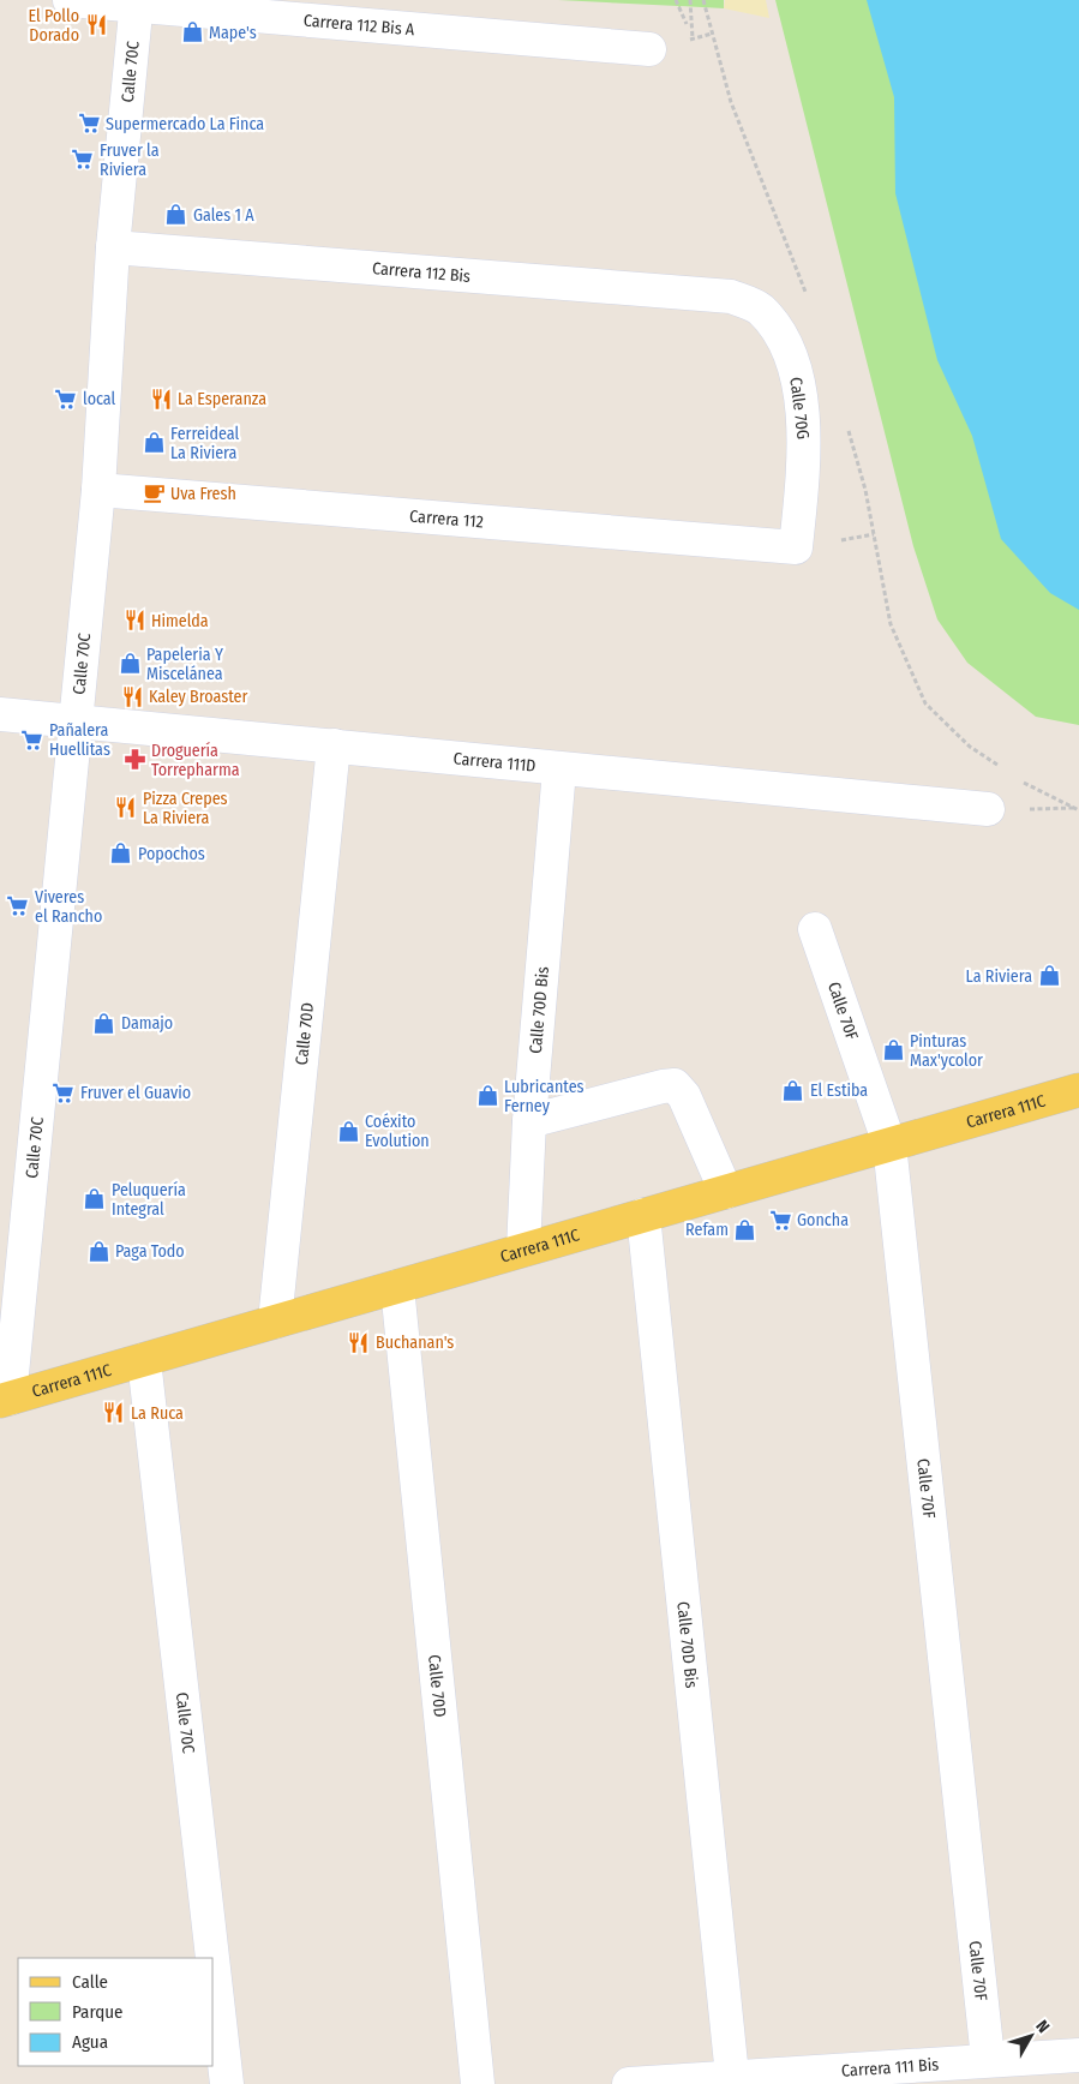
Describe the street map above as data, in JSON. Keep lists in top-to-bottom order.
{
  "streets": {
    "main road": ["Carrera 111C"],
    "street": [
      "Carrera 112 Bis A",
      "Calle 70C",
      "Carrera 112 Bis",
      "Calle 70G",
      "Carrera 112",
      "Carrera 111D",
      "Calle 70D Bis",
      "Calle 70F",
      "Calle 70D",
      "Carrera 111 Bis"
    ]
  },
  "crossings": [
    ["Carrera 112 Bis A", "Calle 70C"],
    ["Calle 70C", "Carrera 112 Bis"],
    ["Calle 70C", "Carrera 112"],
    ["Calle 70C", "Carrera 111D"],
    ["Calle 70C", "Carrera 111C"],
    ["Carrera 112 Bis", "Calle 70G"],
    ["Calle 70G", "Carrera 112"],
    ["Carrera 111D", "Calle 70D Bis"],
    ["Carrera 111D", "Calle 70D"],
    ["Calle 70D Bis", "Carrera 111C"],
    ["Calle 70D Bis", "Carrera 111 Bis"],
    ["Calle 70F", "Carrera 111C"],
    ["Calle 70F", "Carrera 111 Bis"],
    ["Calle 70D", "Carrera 111C"]
  ],
  "places": {
    "restaurant": [
      "El Pollo Dorado",
      "La Esperanza",
      "Himelda",
      "Kaley Broaster",
      "Pizza Crepes La Riviera",
      "Buchanan's",
      "La Ruca"
    ],
    "shop": [
      "Mape's",
      "Gales 1 A",
      "Ferreideal La Riviera",
      "Papeleria Y Miscelánea",
      "Popochos",
      "La Riviera",
      "Damajo",
      "Pinturas Max'ycolor",
      "El Estiba",
      "Lubricantes Ferney",
      "Coéxito Evolution",
      "Peluquería Integral",
      "Refam",
      "Paga Todo"
    ],
    "supermarket": [
      "Supermercado La Finca",
      "Fruver la Riviera",
      "local",
      "Pañalera Huellitas",
      "Viveres el Rancho",
      "Fruver el Guavio",
      "Goncha"
    ],
    "cafe": ["Uva Fresh"],
    "pharmacy": ["Droguería Torrepharma"]
  },
  "legend": ["Calle", "Parque", "Agua"],
  "north": "top right"
}
